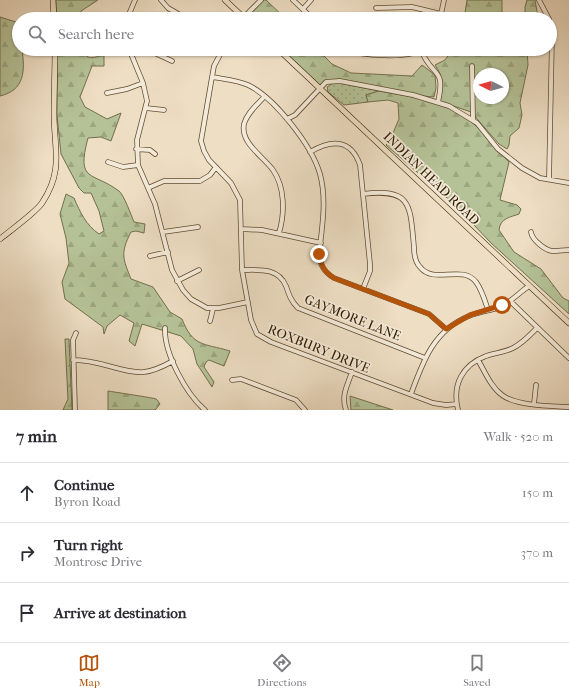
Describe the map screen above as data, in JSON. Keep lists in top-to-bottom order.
{
  "streets": {
    "main road": ["INDIAN HEAD ROAD"],
    "street": ["GAYMORE LANE", "ROXBURY DRIVE"]
  },
  "crossings": [
    ["GAYMORE LANE", "ROXBURY DRIVE"]
  ],
  "north": "left",
  "page": {
    "search": "Search here",
    "heading": ["7 min", "Walk · 520 m"],
    "list": [
      ["Continue", "Byron Road", "150 m"],
      ["Turn right", "Montrose Drive", "370 m"],
      "Arrive at destination"
    ],
    "nav": ["Map", "Directions", "Saved"]
  }
}
